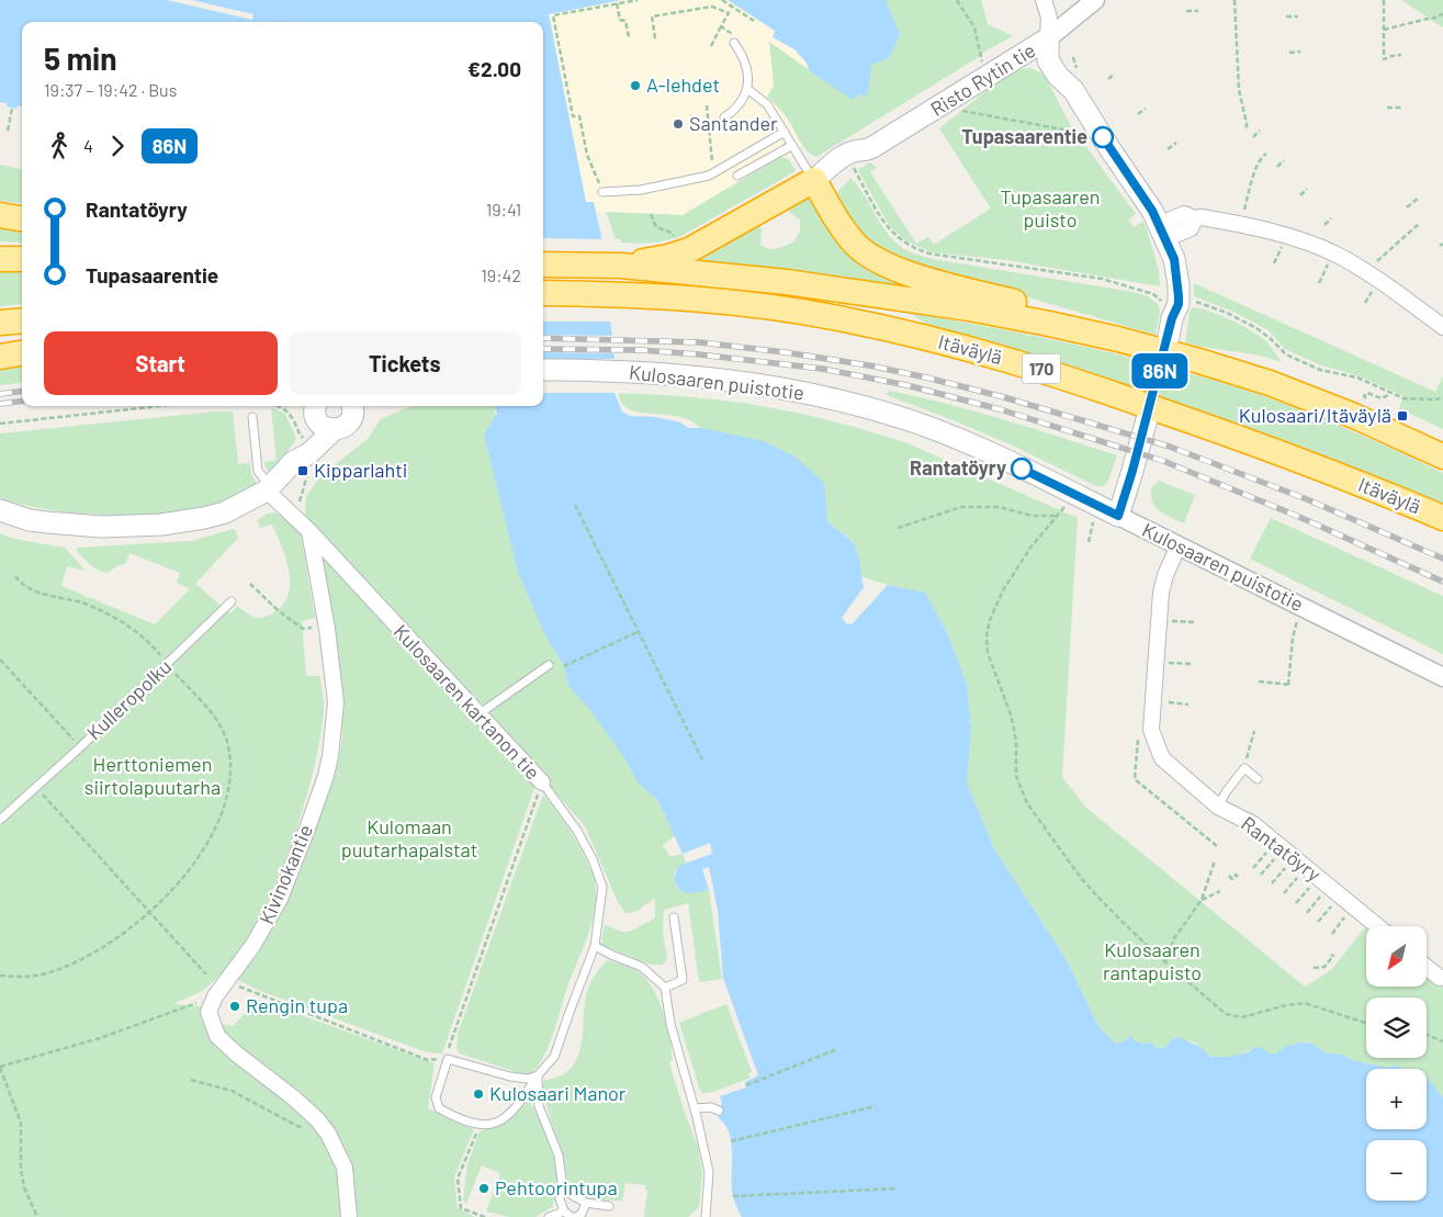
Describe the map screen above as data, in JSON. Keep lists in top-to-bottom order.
{
  "streets": {
    "highway": ["Itäväylä", "170"],
    "main road": ["Risto Rytin tie", "Kulosaaren puistotie"],
    "street": ["Kulosaaren kartanon tie", "Rantatöyry", "Kivinokantie"],
    "lane": ["Kulleropolku"]
  },
  "crossings": [
    ["Kulosaaren puistotie", "Rantatöyry"],
    ["Kulosaaren kartanon tie", "Kivinokantie"]
  ],
  "parks": [
    "Tupasaaren puisto",
    "Herttoniemen siirtolapuutarha",
    "Kulomaan puutarhapalstat",
    "Kulosaaren rantapuisto"
  ],
  "places": {
    "other": [
      "A-lehdet",
      "Santander",
      "Tupasaarentie",
      "Rantatöyry",
      "Rengin tupa",
      "Kulosaari Manor",
      "Pehtoorintupa"
    ],
    "transit": ["Kulosaari/Itäväylä", "Kipparlahti"]
  },
  "lines": ["bus line 86N"],
  "north": "bottom left",
  "page": {
    "on_map": "86N",
    "heading": ["5 min", "19:37 – 19:42 · Bus", "€2.00"],
    "legs": ["4", "86N"],
    "list": [
      {
        "name": "Rantatöyry",
        "value": "19:41"
      },
      {
        "name": "Tupasaarentie",
        "value": "19:42"
      }
    ],
    "buttons": ["Start", "Tickets"],
    "map_buttons": ["+", "−"]
  }
}
